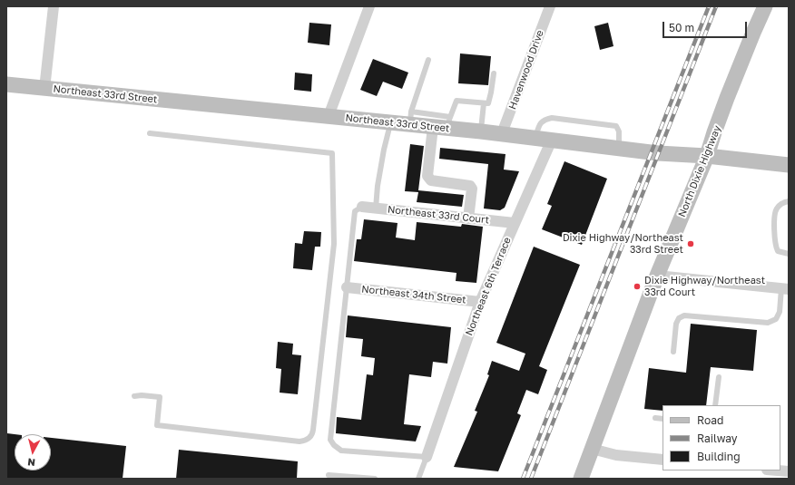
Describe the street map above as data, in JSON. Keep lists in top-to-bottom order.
{
  "streets": {
    "street": [
      "Havenwood Drive",
      "Northeast 33rd Street",
      "North Dixie Highway",
      "Northeast 33rd Court",
      "Northeast 6th Terrace",
      "Northeast 34th Street"
    ]
  },
  "crossings": [
    ["Havenwood Drive", "Northeast 33rd Street"],
    ["Northeast 33rd Street", "North Dixie Highway"],
    ["Northeast 33rd Street", "Northeast 6th Terrace"],
    ["Northeast 33rd Court", "Northeast 6th Terrace"],
    ["Northeast 6th Terrace", "Northeast 34th Street"]
  ],
  "places": ["Dixie Highway/Northeast 33rd Street", "Dixie Highway/Northeast 33rd Court"],
  "legend": ["Road", "Railway", "Building"],
  "scale_bar": "50 m",
  "north": "bottom"
}
